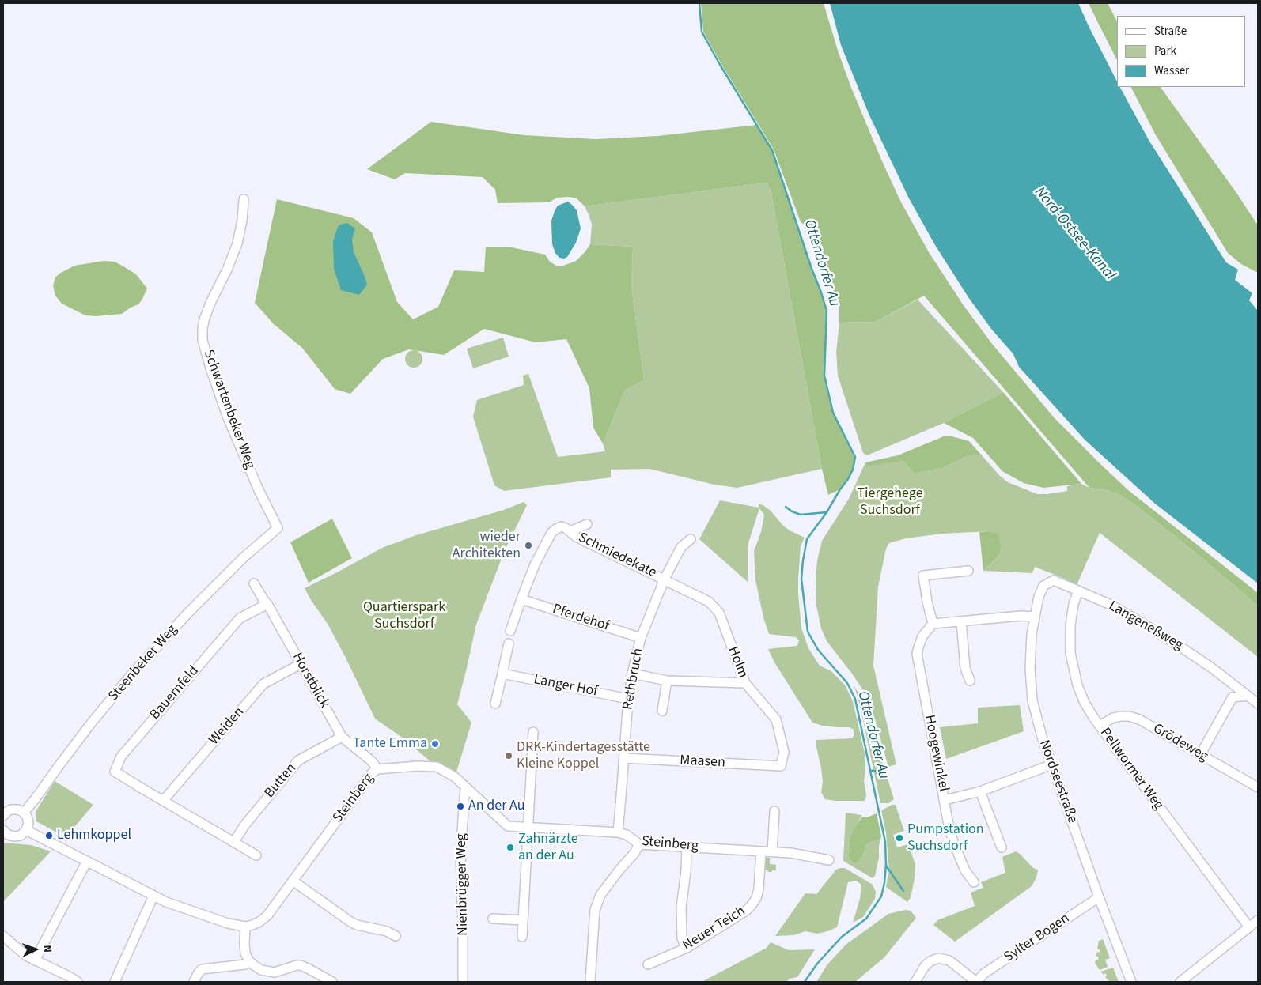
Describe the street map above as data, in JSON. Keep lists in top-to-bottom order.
{
  "streets": {
    "street": [
      "Schwartenbeker Weg",
      "Schmiedekate",
      "Pferdehof",
      "Langeneßweg",
      "Holm",
      "Steenbeker Weg",
      "Rethbruch",
      "Horstblick",
      "Langer Hof",
      "Bauernfeld",
      "Weiden",
      "Grödeweg",
      "Hoogewinkel",
      "Maasen",
      "Pellwormer Weg",
      "Butten",
      "Nordseestraße",
      "Steinberg",
      "Nienbrügger Weg",
      "Neuer Teich",
      "Sylter Bogen"
    ]
  },
  "crossings": [
    ["Schwartenbeker Weg", "Steenbeker Weg"],
    ["Schmiedekate", "Pferdehof"],
    ["Schmiedekate", "Holm"],
    ["Schmiedekate", "Rethbruch"],
    ["Pferdehof", "Rethbruch"],
    ["Langeneßweg", "Pellwormer Weg"],
    ["Langeneßweg", "Nordseestraße"],
    ["Holm", "Rethbruch"],
    ["Holm", "Maasen"],
    ["Rethbruch", "Langer Hof"],
    ["Rethbruch", "Maasen"],
    ["Rethbruch", "Steinberg"],
    ["Horstblick", "Bauernfeld"],
    ["Horstblick", "Weiden"],
    ["Horstblick", "Butten"],
    ["Horstblick", "Steinberg"],
    ["Bauernfeld", "Weiden"],
    ["Grödeweg", "Pellwormer Weg"],
    ["Nordseestraße", "Sylter Bogen"],
    ["Steinberg", "Nienbrügger Weg"],
    ["Steinberg", "Neuer Teich"]
  ],
  "water": ["Nord-Ostsee-Kanal", "Ottendorfer Au"],
  "parks": ["Tiergehege Suchsdorf", "Quartierspark Suchsdorf"],
  "places": [
    "wieder Architekten",
    "Tante Emma",
    "DRK-Kindertagesstätte Kleine Koppel",
    "An der Au",
    "Lehmkoppel",
    "Pumpstation Suchsdorf",
    "Zahnärzte an der Au"
  ],
  "legend": ["Straße", "Park", "Wasser"],
  "north": "right"
}
